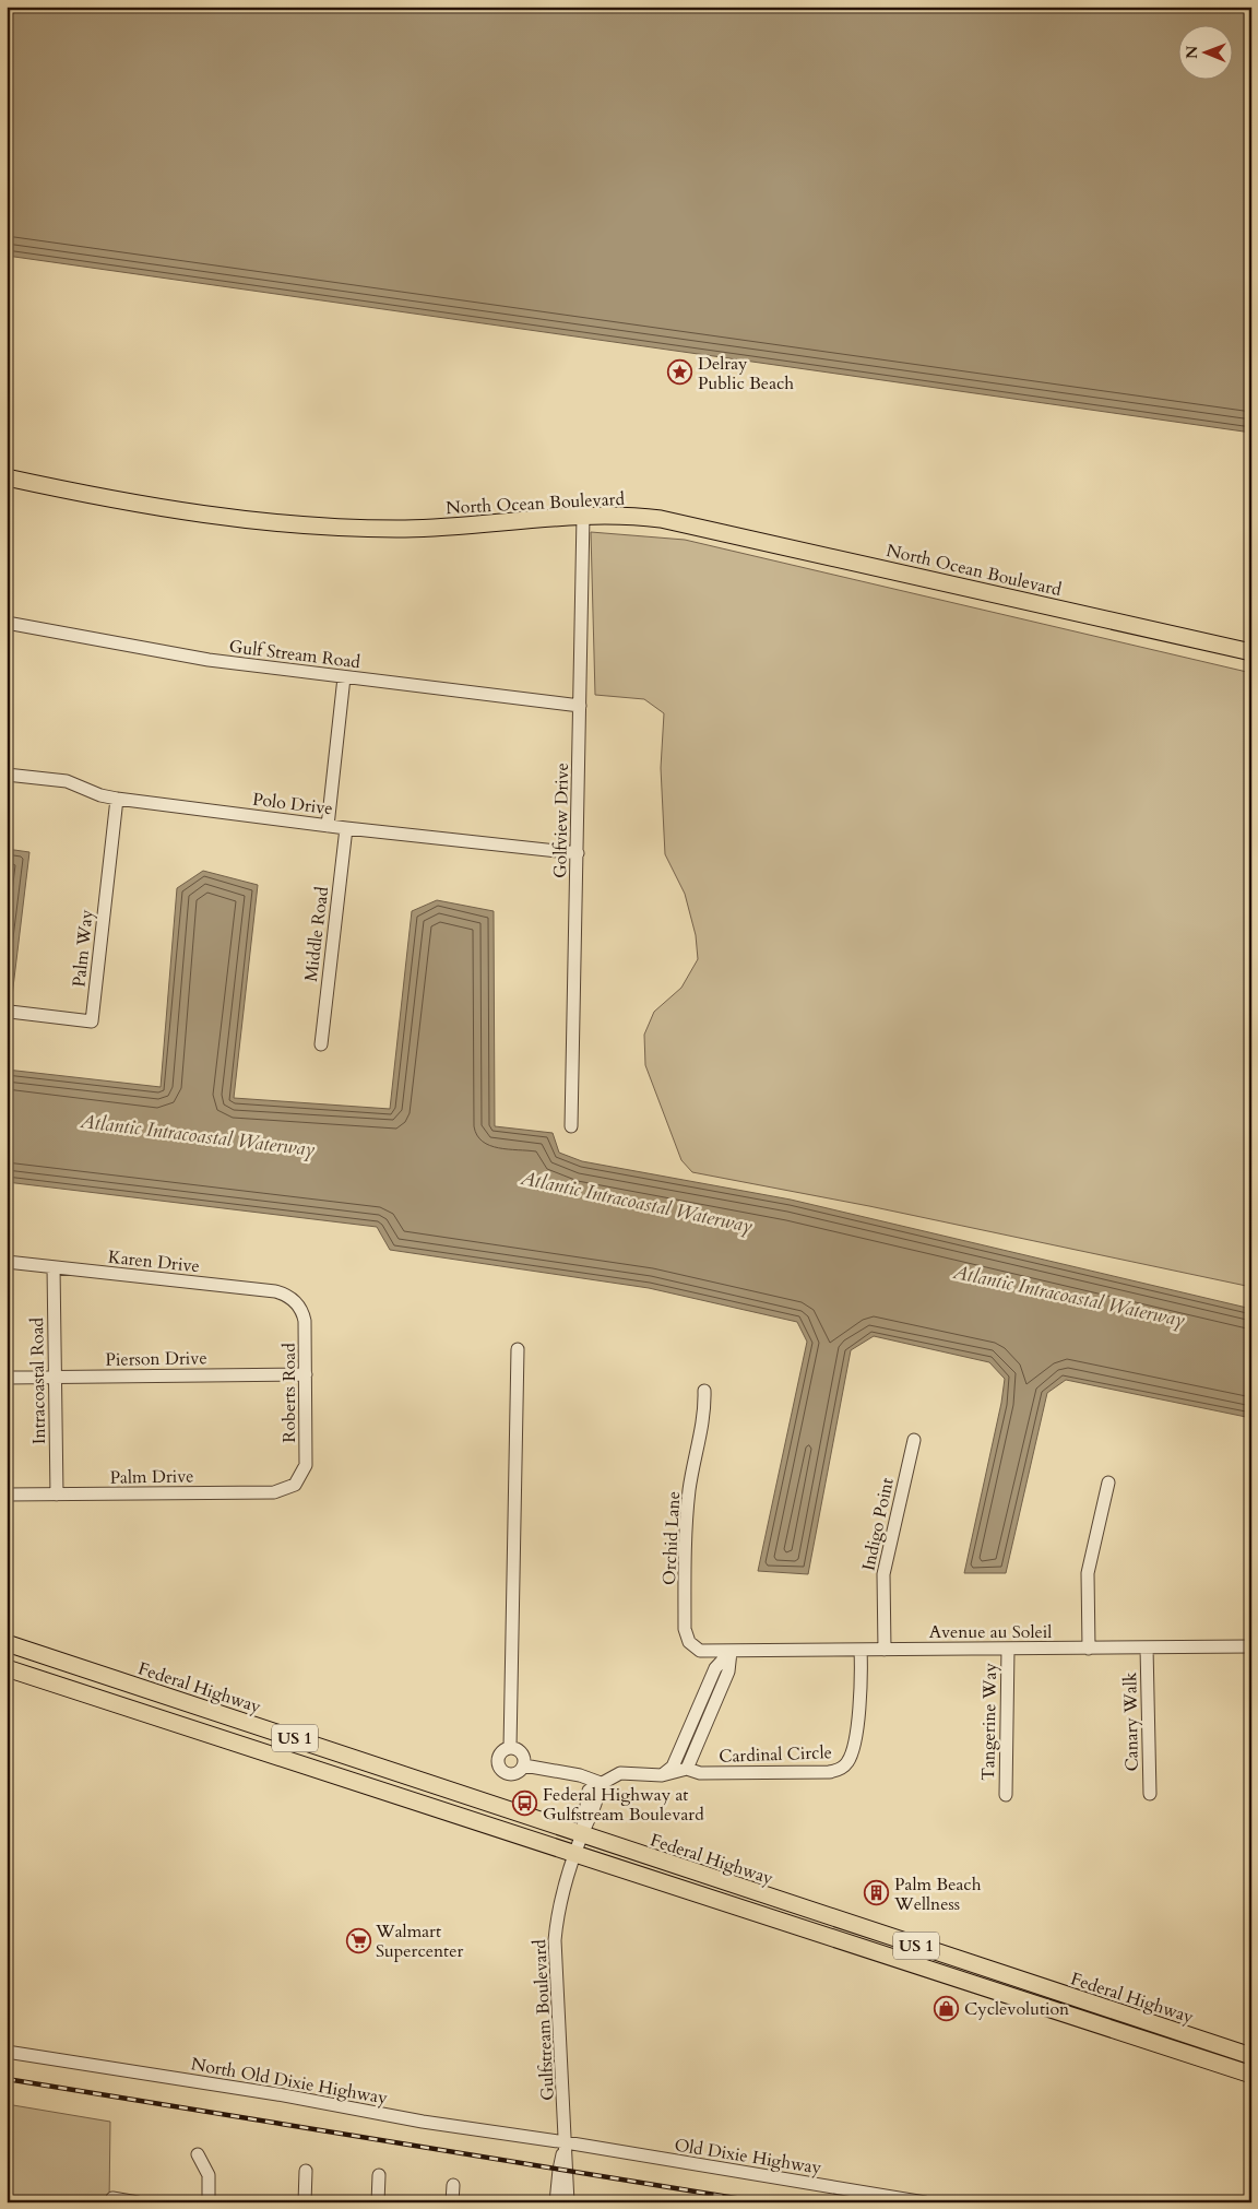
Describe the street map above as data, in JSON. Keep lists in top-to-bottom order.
{
  "streets": {
    "main road": ["North Ocean Boulevard", "Federal Highway", "US 1"],
    "street": [
      "Gulf Stream Road",
      "Polo Drive",
      "Golfview Drive",
      "Middle Road",
      "Palm Way",
      "Karen Drive",
      "Pierson Drive",
      "Intracoastal Road",
      "Roberts Road",
      "Palm Drive",
      "Indigo Point",
      "Orchid Lane",
      "Avenue au Soleil",
      "Tangerine Way",
      "Canary Walk",
      "Cardinal Circle",
      "Gulfstream Boulevard",
      "North Old Dixie Highway",
      "Old Dixie Highway"
    ]
  },
  "crossings": [
    ["North Ocean Boulevard", "Golfview Drive"],
    ["Gulf Stream Road", "Golfview Drive"],
    ["Polo Drive", "Golfview Drive"],
    ["Polo Drive", "Middle Road"],
    ["Polo Drive", "Palm Way"],
    ["Karen Drive", "Intracoastal Road"],
    ["Karen Drive", "Roberts Road"],
    ["Pierson Drive", "Intracoastal Road"],
    ["Pierson Drive", "Roberts Road"],
    ["Intracoastal Road", "Palm Drive"],
    ["Roberts Road", "Palm Drive"],
    ["Indigo Point", "Avenue au Soleil"],
    ["Orchid Lane", "Avenue au Soleil"],
    ["Avenue au Soleil", "Tangerine Way"],
    ["Avenue au Soleil", "Canary Walk"],
    ["Avenue au Soleil", "Cardinal Circle"],
    ["Federal Highway", "Gulfstream Boulevard"],
    ["Gulfstream Boulevard", "North Old Dixie Highway"],
    ["Gulfstream Boulevard", "Old Dixie Highway"],
    ["North Old Dixie Highway", "Old Dixie Highway"]
  ],
  "water": ["Atlantic Intracoastal Waterway"],
  "places": {
    "place": ["Delray Public Beach"],
    "bus stop": ["Federal Highway at Gulfstream Boulevard"],
    "building": ["Palm Beach Wellness"],
    "supermarket": ["Walmart Supercenter"],
    "shop": ["Cyclevolution"]
  },
  "north": "left"
}
